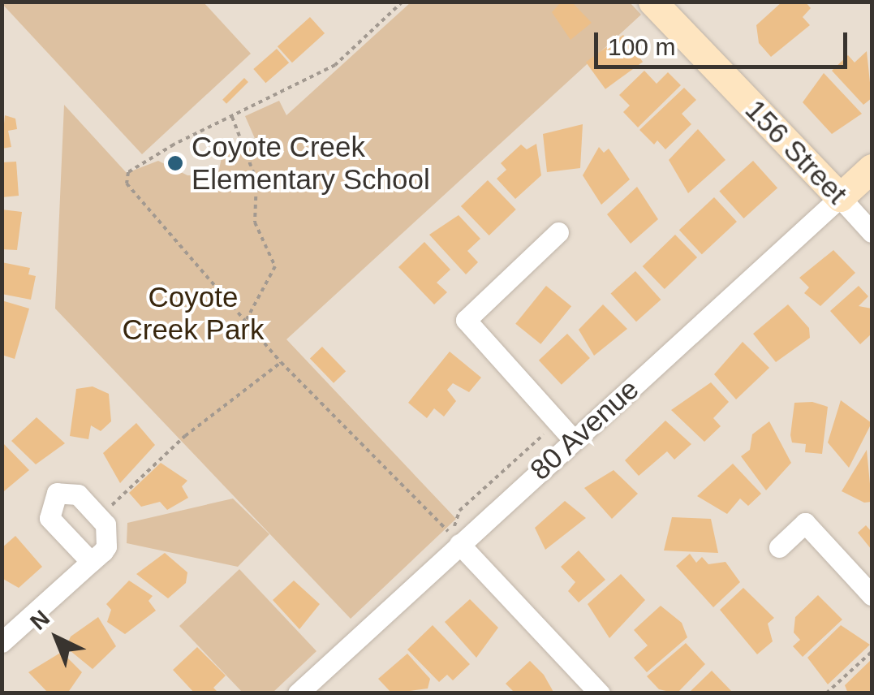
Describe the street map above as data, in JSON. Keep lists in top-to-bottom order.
{
  "streets": {
    "street": ["156 Street", "80 Avenue"]
  },
  "crossings": [
    ["156 Street", "80 Avenue"]
  ],
  "parks": ["Coyote Creek Park"],
  "places": ["Coyote Creek Elementary School"],
  "scale_bar": "100 m",
  "north": "top left"
}
